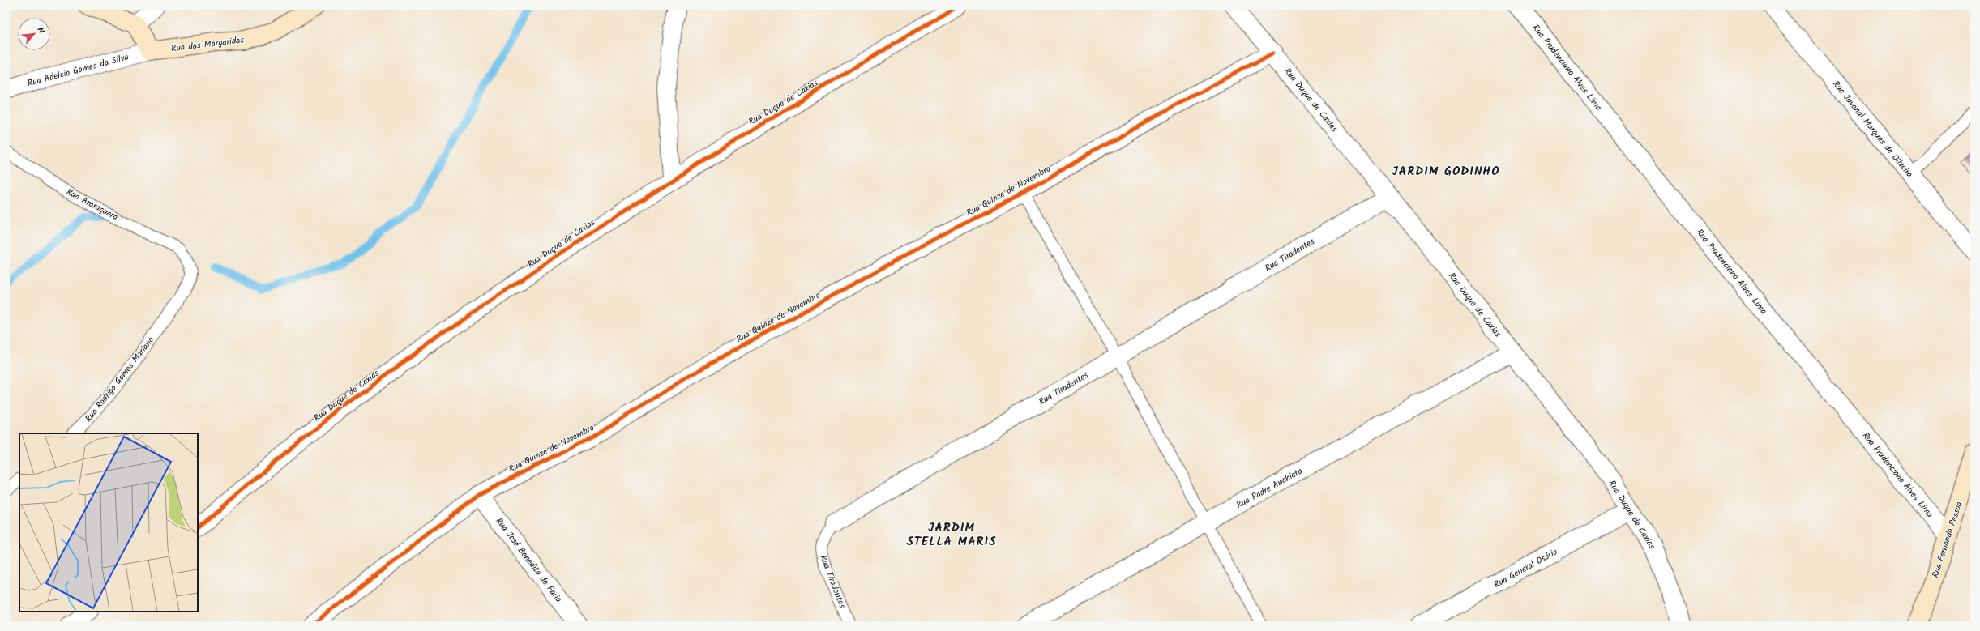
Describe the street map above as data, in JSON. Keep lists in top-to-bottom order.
{
  "streets": {
    "street": [
      "Rua das Margaridas",
      "Rua Prudenciano Alves Lima",
      "Rua Adelcio Gomes da Silva",
      "Rua Duque de Caxias",
      "Rua Juvenal Marques de Oliveira",
      "Rua Quinze de Novembro",
      "Rua Tiradentes",
      "Rua Padre Anchieta",
      "Rua Fernando Pessoa",
      "Rua José Benedito de Faria",
      "Rua General Osório"
    ],
    "lane": ["Rua Araraquara", "Rua Rodrigo Gomes Mariano"]
  },
  "crossings": [
    ["Rua das Margaridas", "Rua Adelcio Gomes da Silva"],
    ["Rua Prudenciano Alves Lima", "Rua Fernando Pessoa"],
    ["Rua Duque de Caxias", "Rua Quinze de Novembro"],
    ["Rua Duque de Caxias", "Rua Tiradentes"],
    ["Rua Duque de Caxias", "Rua Padre Anchieta"],
    ["Rua Duque de Caxias", "Rua General Osório"],
    ["Rua Quinze de Novembro", "Rua José Benedito de Faria"],
    ["Rua Araraquara", "Rua Rodrigo Gomes Mariano"]
  ],
  "districts": ["JARDIM GODINHO", "JARDIM STELLA MARIS"],
  "north": "top right"
}
